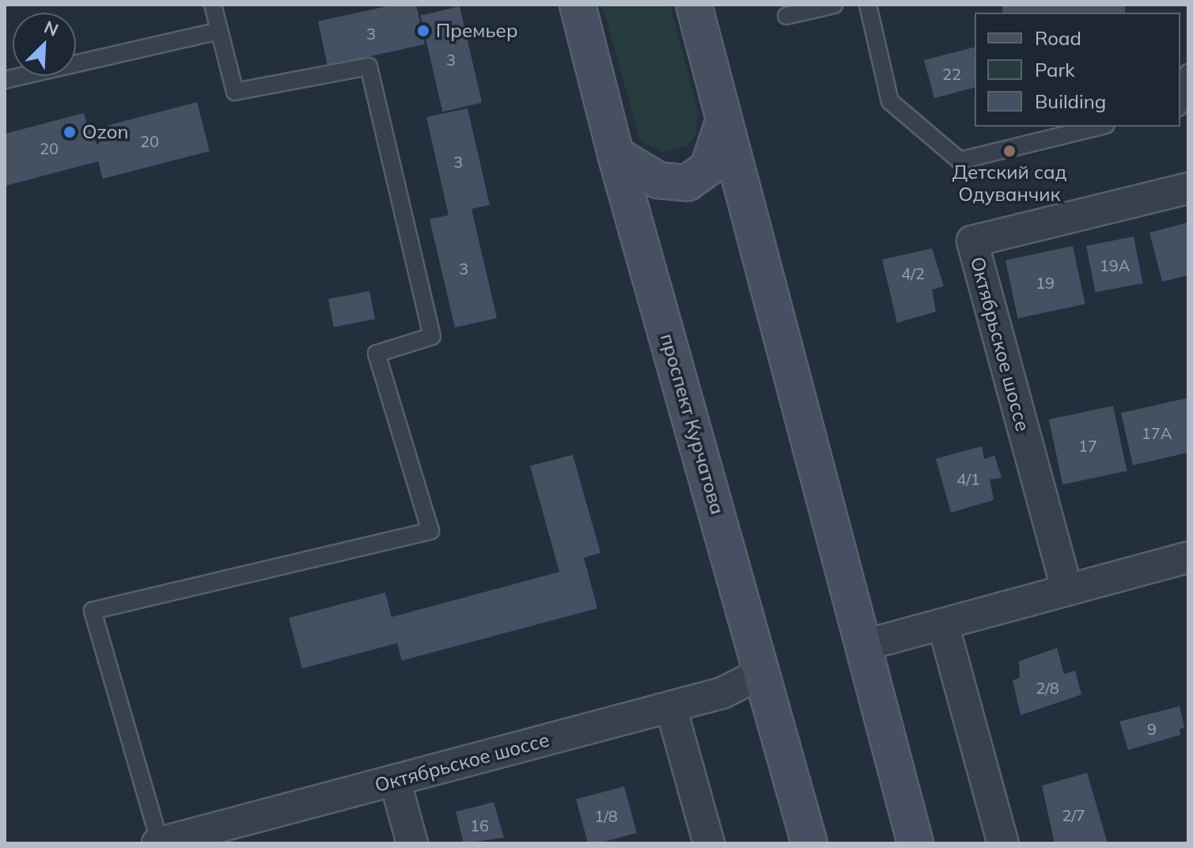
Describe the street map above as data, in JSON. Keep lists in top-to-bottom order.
{
  "streets": {
    "main road": ["проспект Курчатова"],
    "street": ["Октябрьское шоссе"]
  },
  "crossings": [
    ["Октябрьское шоссе", "проспект Курчатова"]
  ],
  "places": ["Премьер", "Ozon", "Детский сад Одуванчик"],
  "house_numbers": [
    "3",
    "3",
    "22",
    "20",
    "20",
    "3",
    "19А",
    "3",
    "4/2",
    "19",
    "17А",
    "17",
    "4/1",
    "2/8",
    "9",
    "2/7",
    "1/8",
    "16"
  ],
  "legend": ["Road", "Park", "Building"],
  "north": "top right"
}
